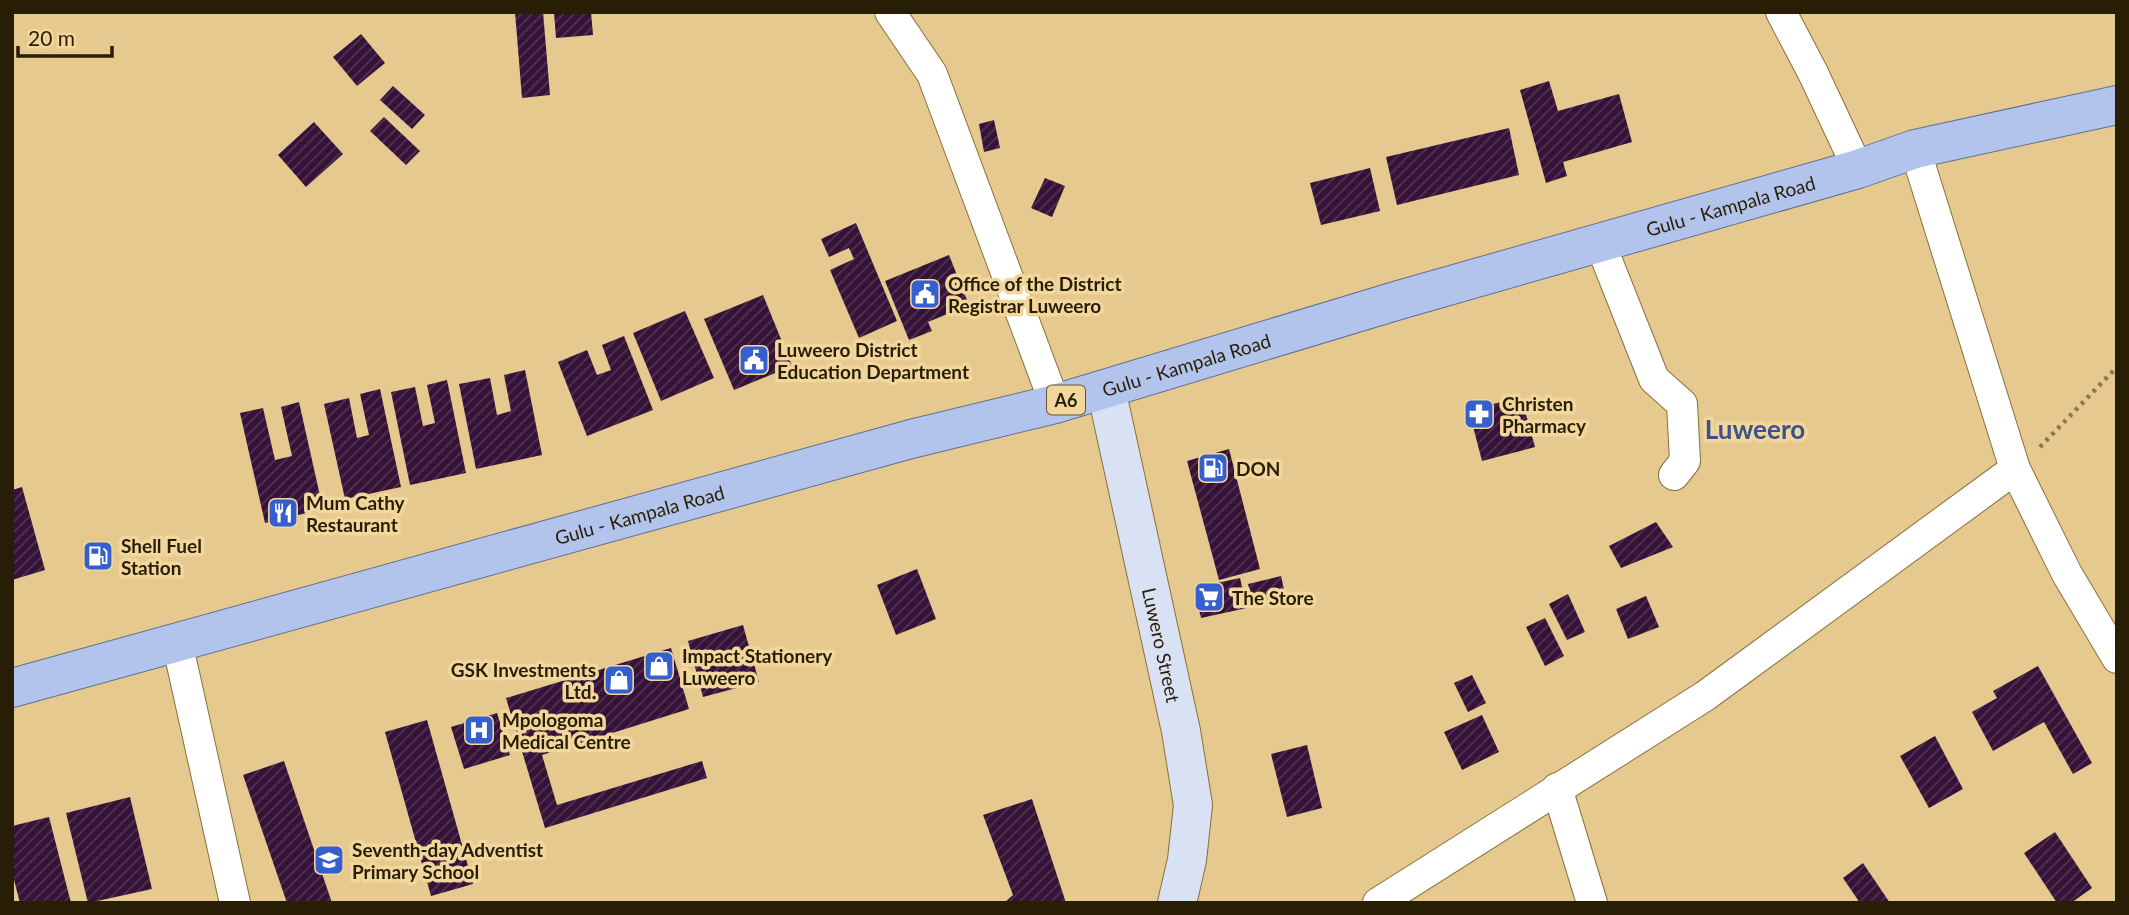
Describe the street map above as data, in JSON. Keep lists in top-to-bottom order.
{
  "streets": {
    "main road": ["Gulu - Kampala Road", "A6", "Luwero Street"]
  },
  "crossings": [
    ["Gulu - Kampala Road", "Luwero Street"]
  ],
  "districts": ["Luweero"],
  "places": {
    "public building": ["Office of the District Registrar Luweero", "Luweero District Education Department"],
    "pharmacy": ["Christen Pharmacy"],
    "fuel station": ["DON", "Shell Fuel Station"],
    "restaurant": ["Mum Cathy Restaurant"],
    "supermarket": ["The Store"],
    "shop": ["Impact Stationery Luweero", "GSK Investments Ltd."],
    "hospital": ["Mpologoma Medical Centre"],
    "school or university": ["Seventh-day Adventist Primary School"]
  },
  "scale_bar": "20 m"
}
